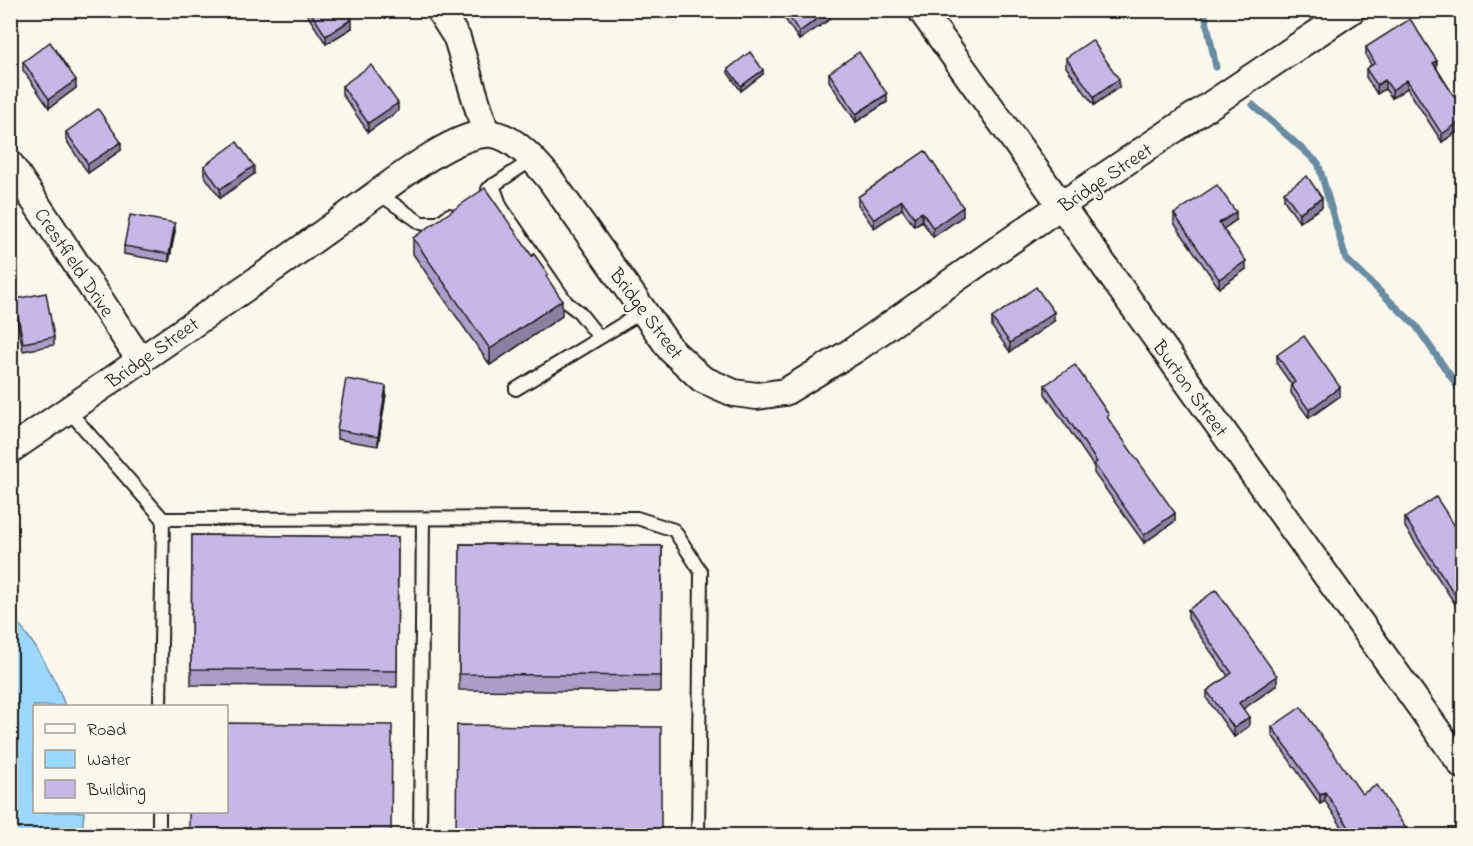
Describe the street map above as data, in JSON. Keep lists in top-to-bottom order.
{
  "streets": {
    "street": ["Bridge Street", "Crestfield Drive", "Burton Street"]
  },
  "crossings": [
    ["Bridge Street", "Crestfield Drive"],
    ["Bridge Street", "Burton Street"]
  ],
  "legend": ["Road", "Water", "Building"]
}
